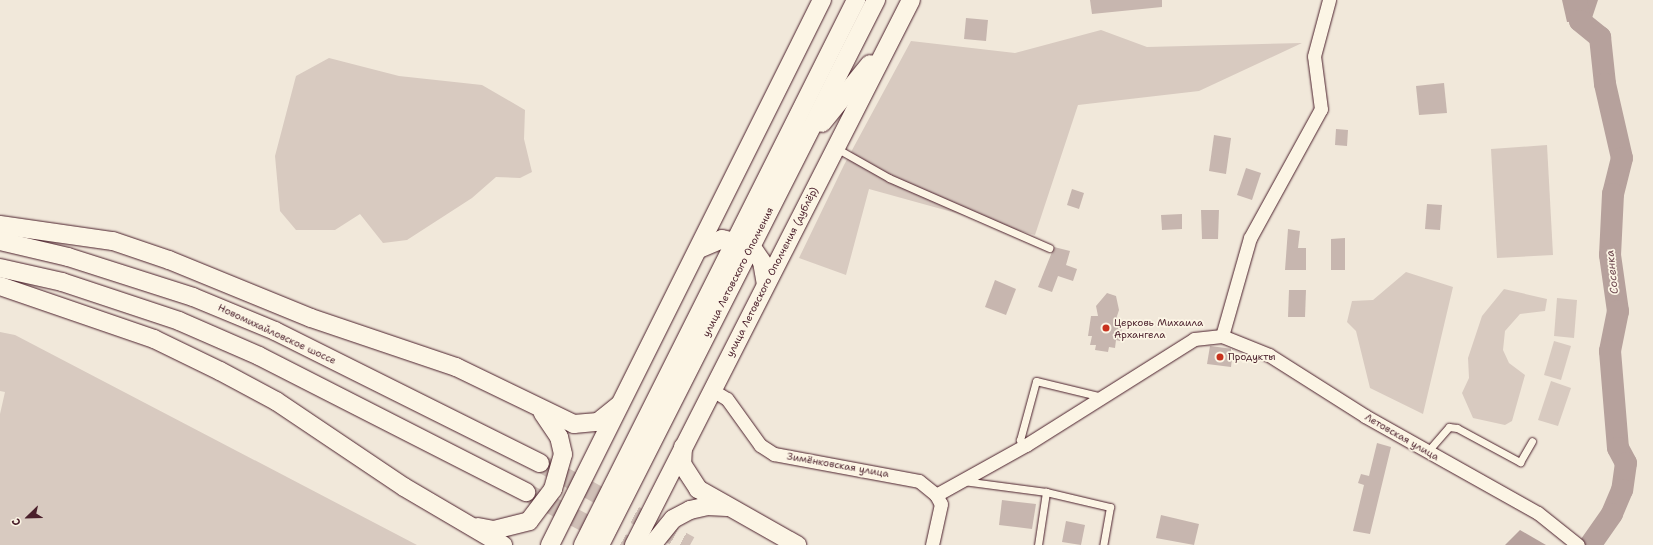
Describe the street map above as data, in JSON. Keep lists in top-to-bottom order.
{
  "streets": {
    "street": [
      "улица Летовского Ополчения",
      "улица Летовского Ополчения (дублёр)",
      "Новомихайловское шоссе",
      "Летовская улица",
      "Зимёнковская улица"
    ]
  },
  "crossings": [
    ["улица Летовского Ополчения (дублёр)", "Зимёнковская улица"]
  ],
  "water": ["Сосенка"],
  "places": ["Церковь Михаила Архангела", "Продукты"],
  "north": "bottom left"
}
